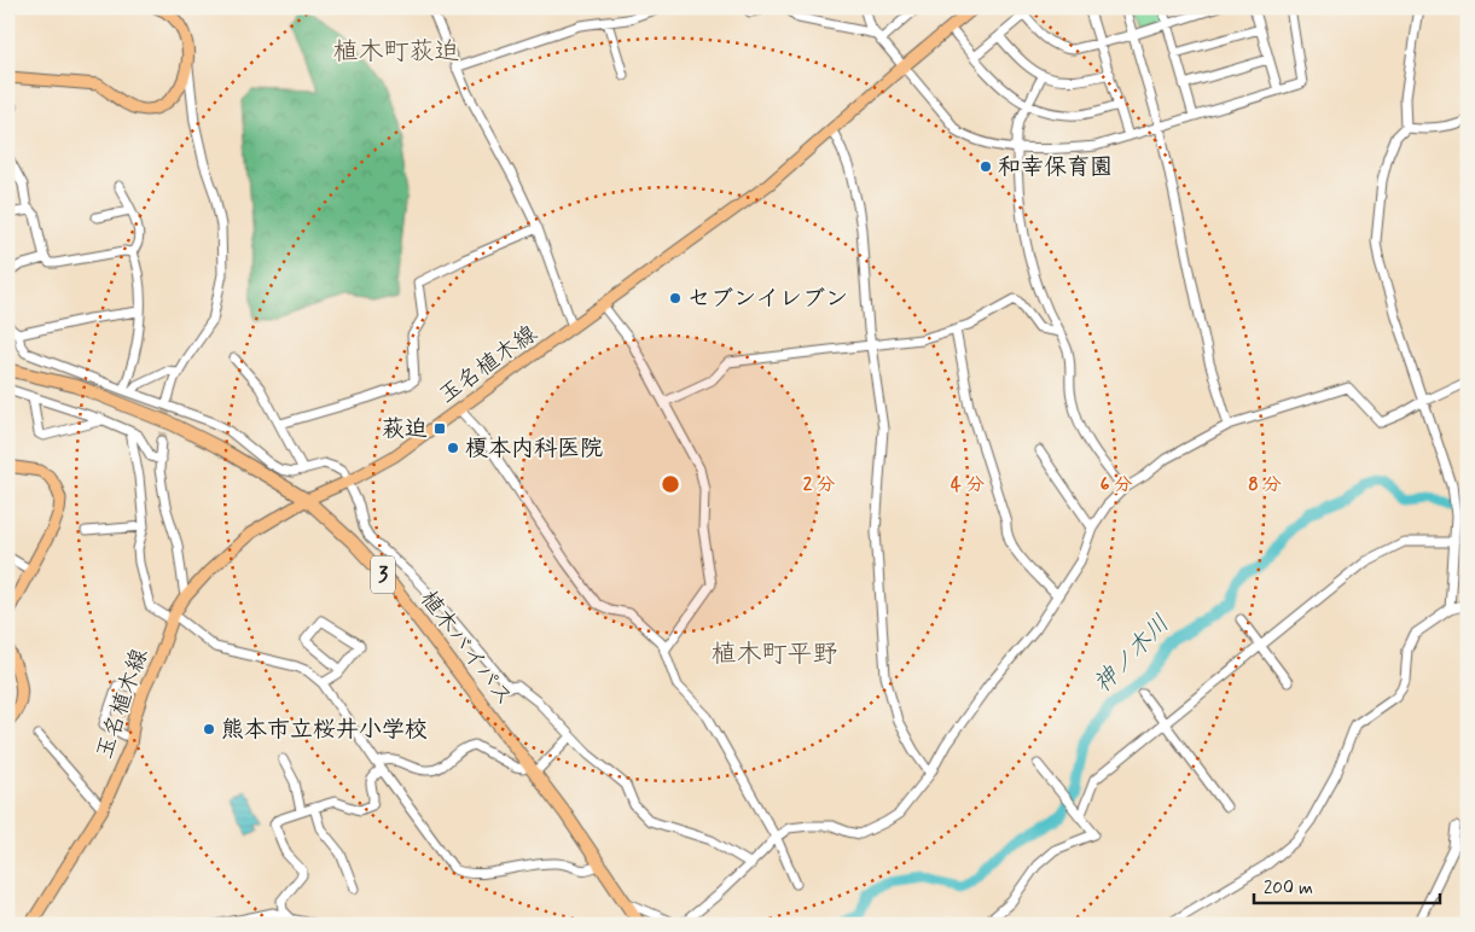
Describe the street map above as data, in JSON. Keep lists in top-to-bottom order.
{
  "streets": {
    "highway": ["3", "植木バイパス"],
    "main road": ["玉名植木線"]
  },
  "crossings": [
    ["玉名植木線", "植木バイパス"]
  ],
  "districts": ["植木町荻迫", "植木町平野"],
  "water": ["神ノ木川"],
  "places": {
    "other": [
      "和幸保育園",
      "セブンイレブン",
      "榎本内科医院",
      "熊本市立桜井小学校"
    ],
    "transit": ["萩迫"]
  },
  "scale_bar": "200 m",
  "rings": [
    "2 分",
    "4 分",
    "6 分",
    "8 分"
  ]
}
